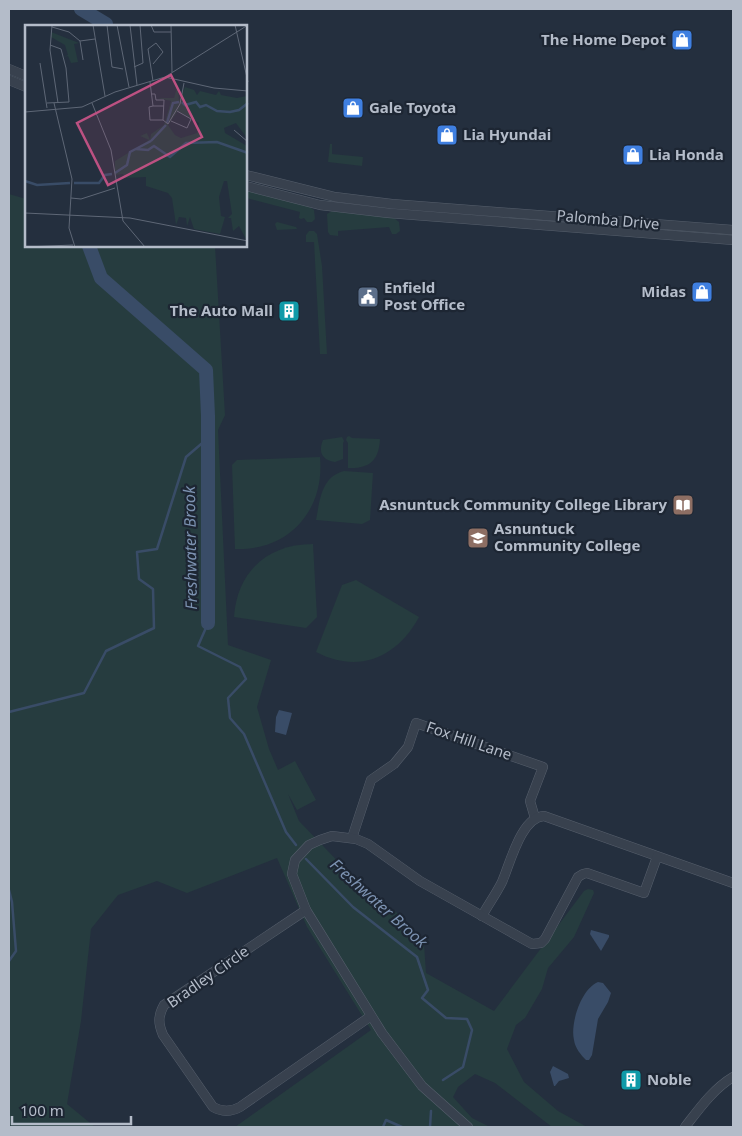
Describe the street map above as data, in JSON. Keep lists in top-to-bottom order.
{
  "streets": {
    "street": ["Palomba Drive", "Fox Hill Lane", "Bradley Circle"]
  },
  "water": ["Freshwater Brook"],
  "places": {
    "shop": [
      "The Home Depot",
      "Gale Toyota",
      "Lia Hyundai",
      "Lia Honda",
      "Midas"
    ],
    "public building": ["Enfield Post Office"],
    "building": ["The Auto Mall", "Noble"],
    "library": ["Asnuntuck Community College Library"],
    "school or university": ["Asnuntuck Community College"]
  },
  "scale_bar": "100 m"
}
